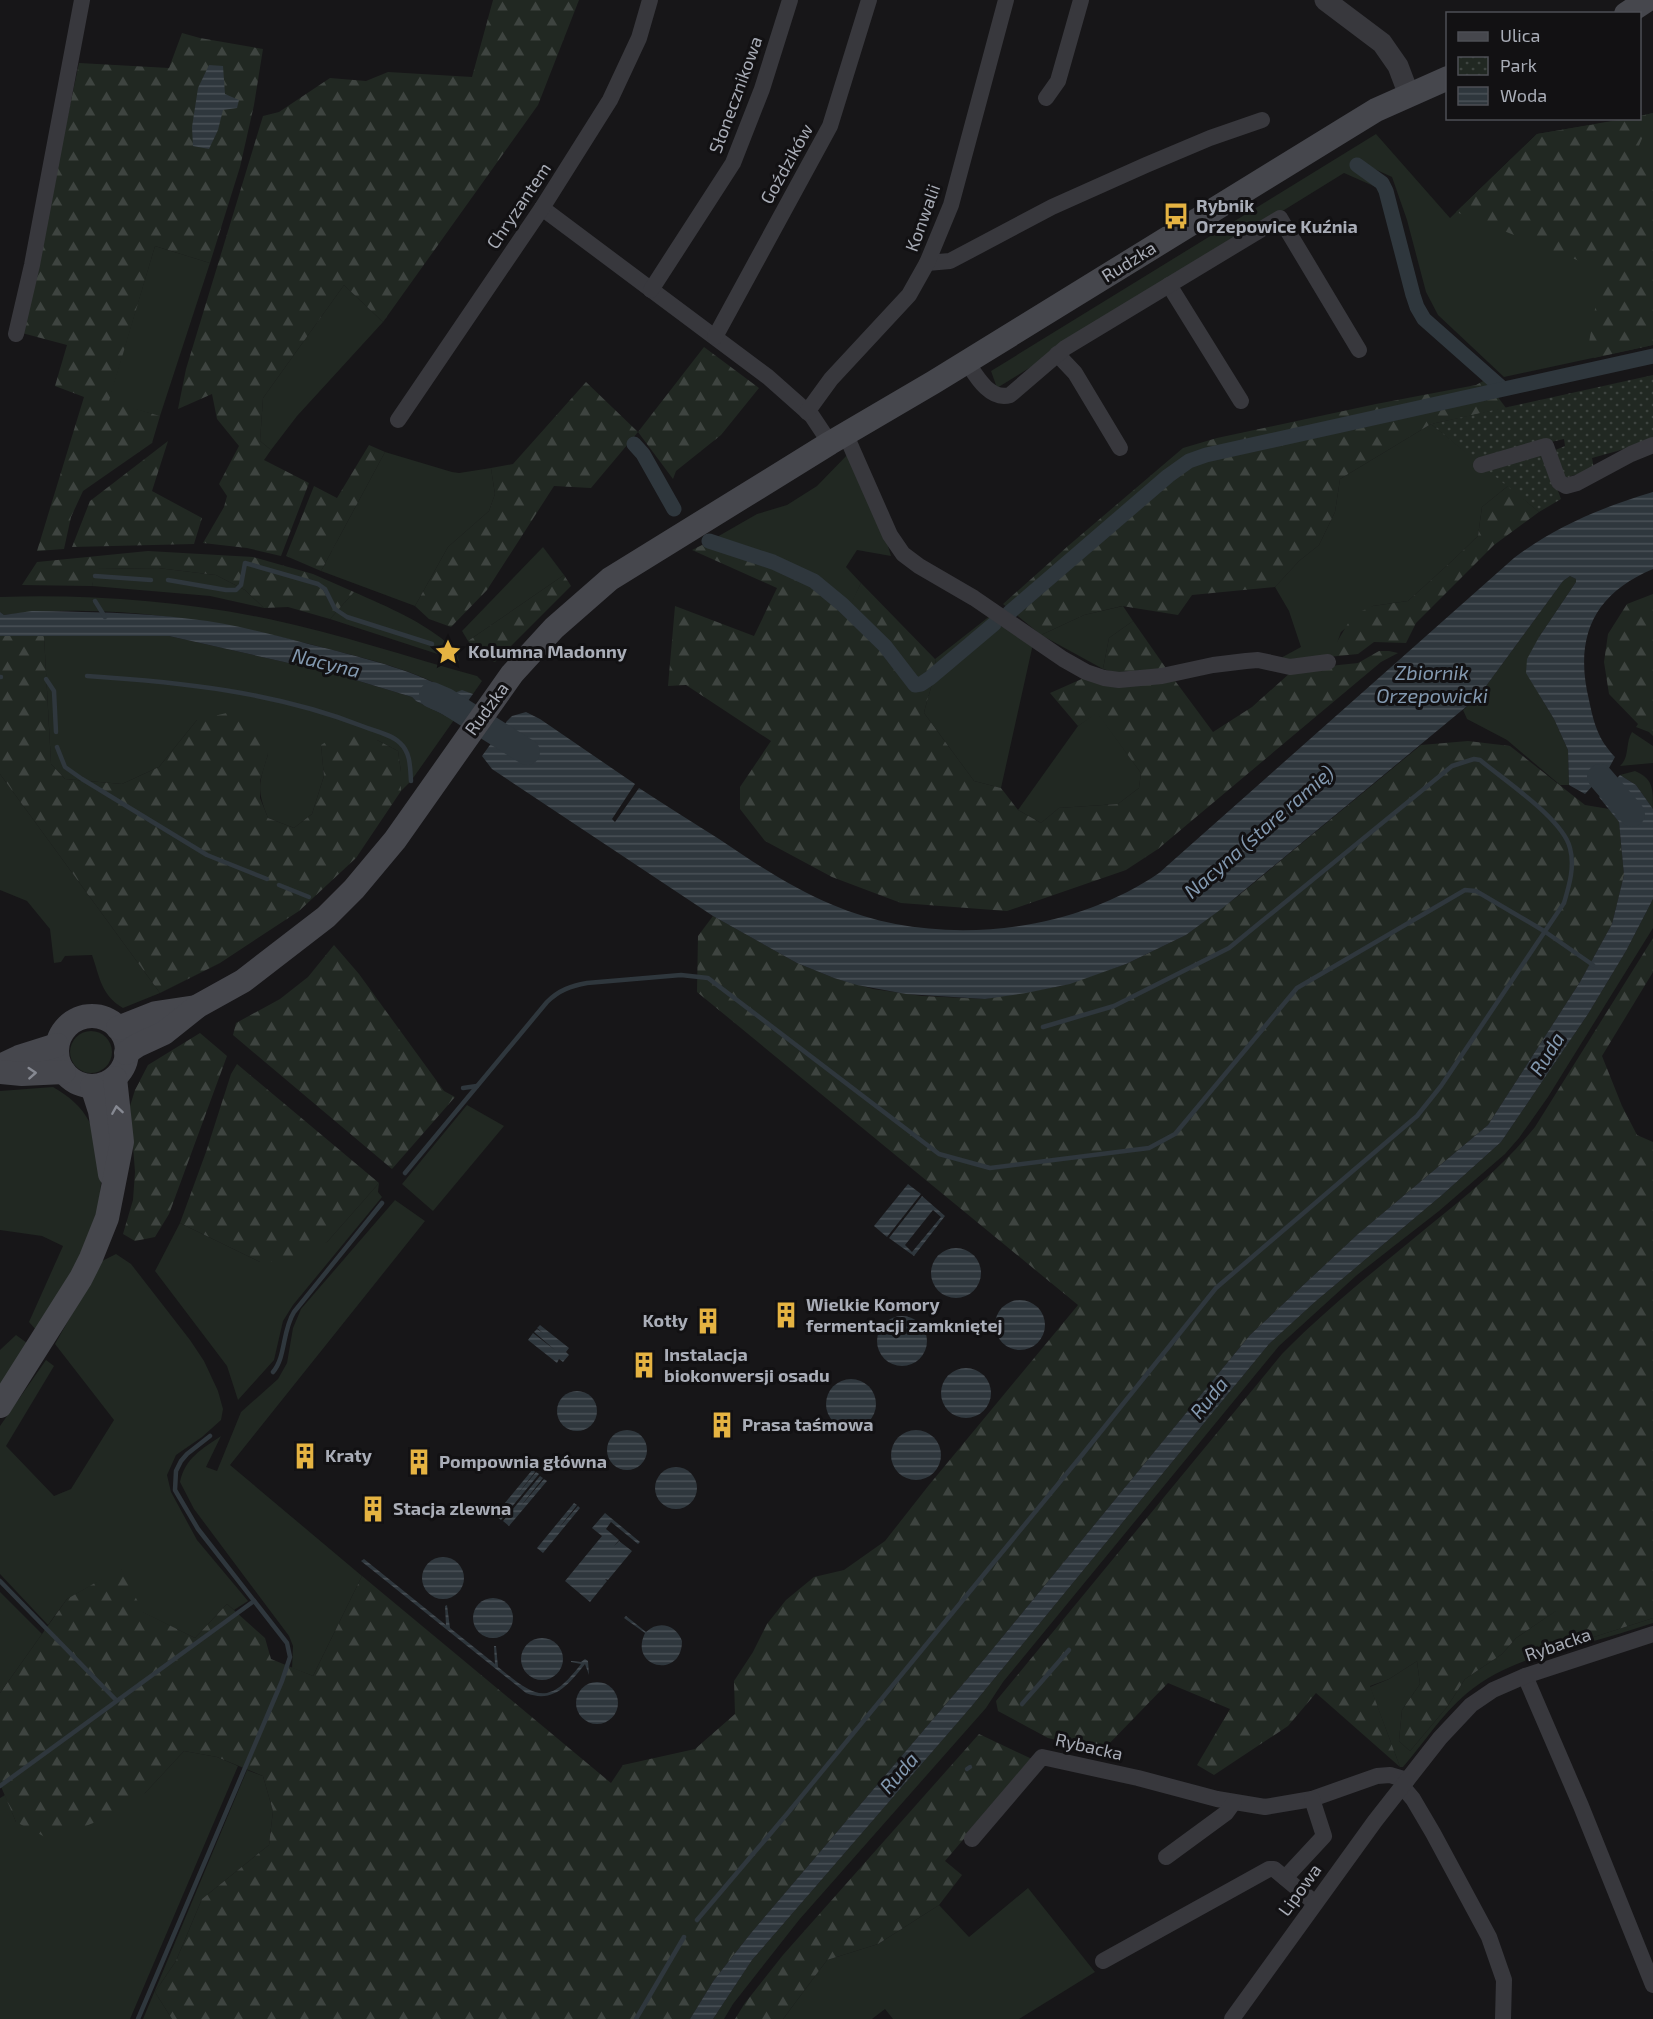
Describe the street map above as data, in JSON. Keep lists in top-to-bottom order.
{
  "streets": {
    "main road": ["Rudzka"],
    "street": [
      "Słonecznikowa",
      "Goździków",
      "Chryzantem",
      "Konwalii",
      "Rybacka",
      "Lipowa"
    ]
  },
  "crossings": [
    ["Rybacka", "Lipowa"]
  ],
  "water": [
    "Nacyna",
    "Zbiornik Orzepowicki",
    "Nacyna (stare ramię)",
    "Ruda"
  ],
  "places": {
    "bus stop": ["Rybnik Orzepowice Kuźnia"],
    "place": ["Kolumna Madonny"],
    "building": [
      "Wielkie Komory fermentacji zamkniętej",
      "Kotły",
      "Instalacja biokonwersji osadu",
      "Prasa taśmowa",
      "Kraty",
      "Pompownia główna",
      "Stacja zlewna"
    ]
  },
  "legend": ["Ulica", "Park", "Woda"]
}
